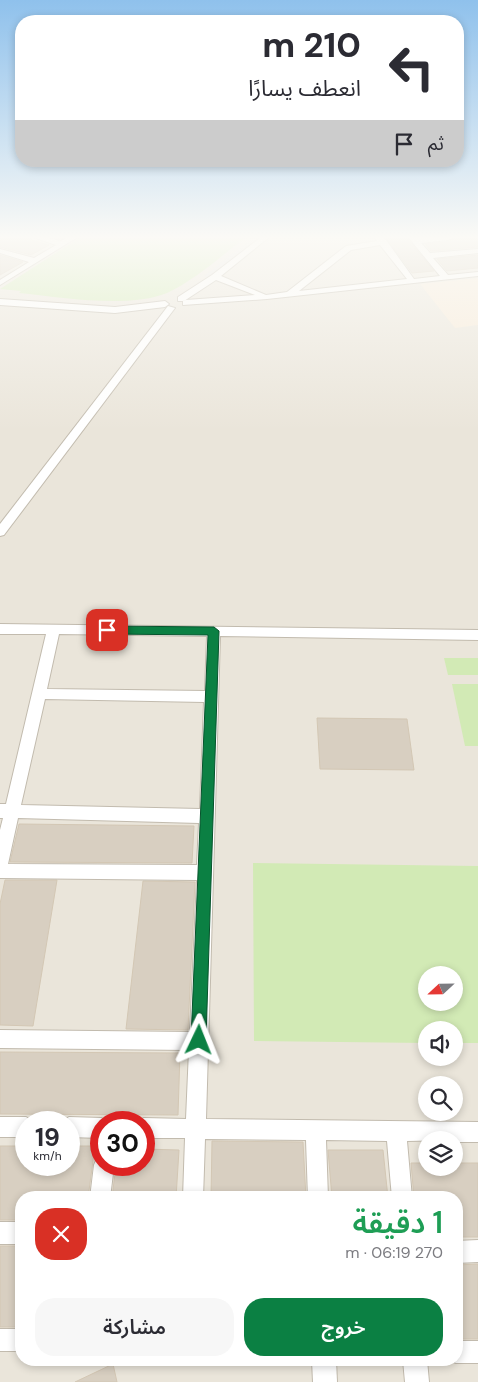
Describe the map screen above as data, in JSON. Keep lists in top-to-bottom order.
{
  "north": "left",
  "page": {
    "turn": ["210 m", "انعطف يسارًا"],
    "then": "ثم",
    "speed": "19 km/h",
    "limit": "30",
    "heading": ["1 دقيقة", "270 m · 06:19"],
    "buttons": ["خروج", "مشاركة"]
  }
}
